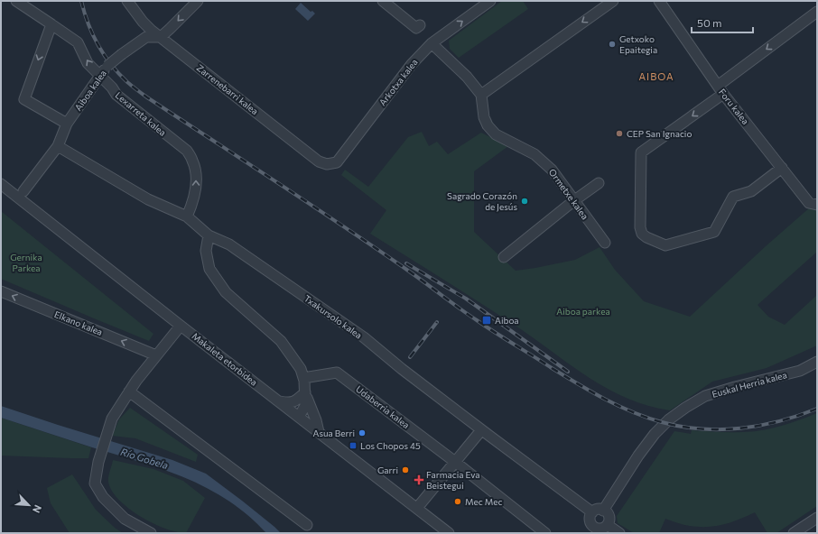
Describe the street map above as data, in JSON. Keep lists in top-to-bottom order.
{
  "streets": {
    "street": [
      "Arkotxa kalea",
      "Zarrenebarri kalea",
      "Aiboa kalea",
      "Foru kalea",
      "Lexarreta kalea",
      "Ormetxe kalea",
      "Txakursolo kalea",
      "Elkano kalea",
      "Makaleta etorbidea",
      "Euskal Herria kalea",
      "Udaberria kalea"
    ]
  },
  "crossings": [
    ["Arkotxa kalea", "Zarrenebarri kalea"],
    ["Zarrenebarri kalea", "Aiboa kalea"],
    ["Aiboa kalea", "Lexarreta kalea"],
    ["Aiboa kalea", "Txakursolo kalea"],
    ["Lexarreta kalea", "Txakursolo kalea"],
    ["Txakursolo kalea", "Euskal Herria kalea"]
  ],
  "one_way": ["Lexarreta kalea", "Elkano kalea"],
  "districts": ["AIBOA"],
  "water": ["Río Gobela"],
  "parks": ["Gernika Parkea", "Aiboa parkea"],
  "places": {
    "other": [
      "Getxoko Epaitegia",
      "CEP San Ignacio",
      "Sagrado Corazón de Jesús",
      "Asua Berri",
      "Garri",
      "Mec Mec"
    ],
    "transit": ["Aiboa", "Los Chopos 45"],
    "health": ["Farmacia Eva Beistegui"]
  },
  "scale_bar": "50 m",
  "north": "bottom right"
}
